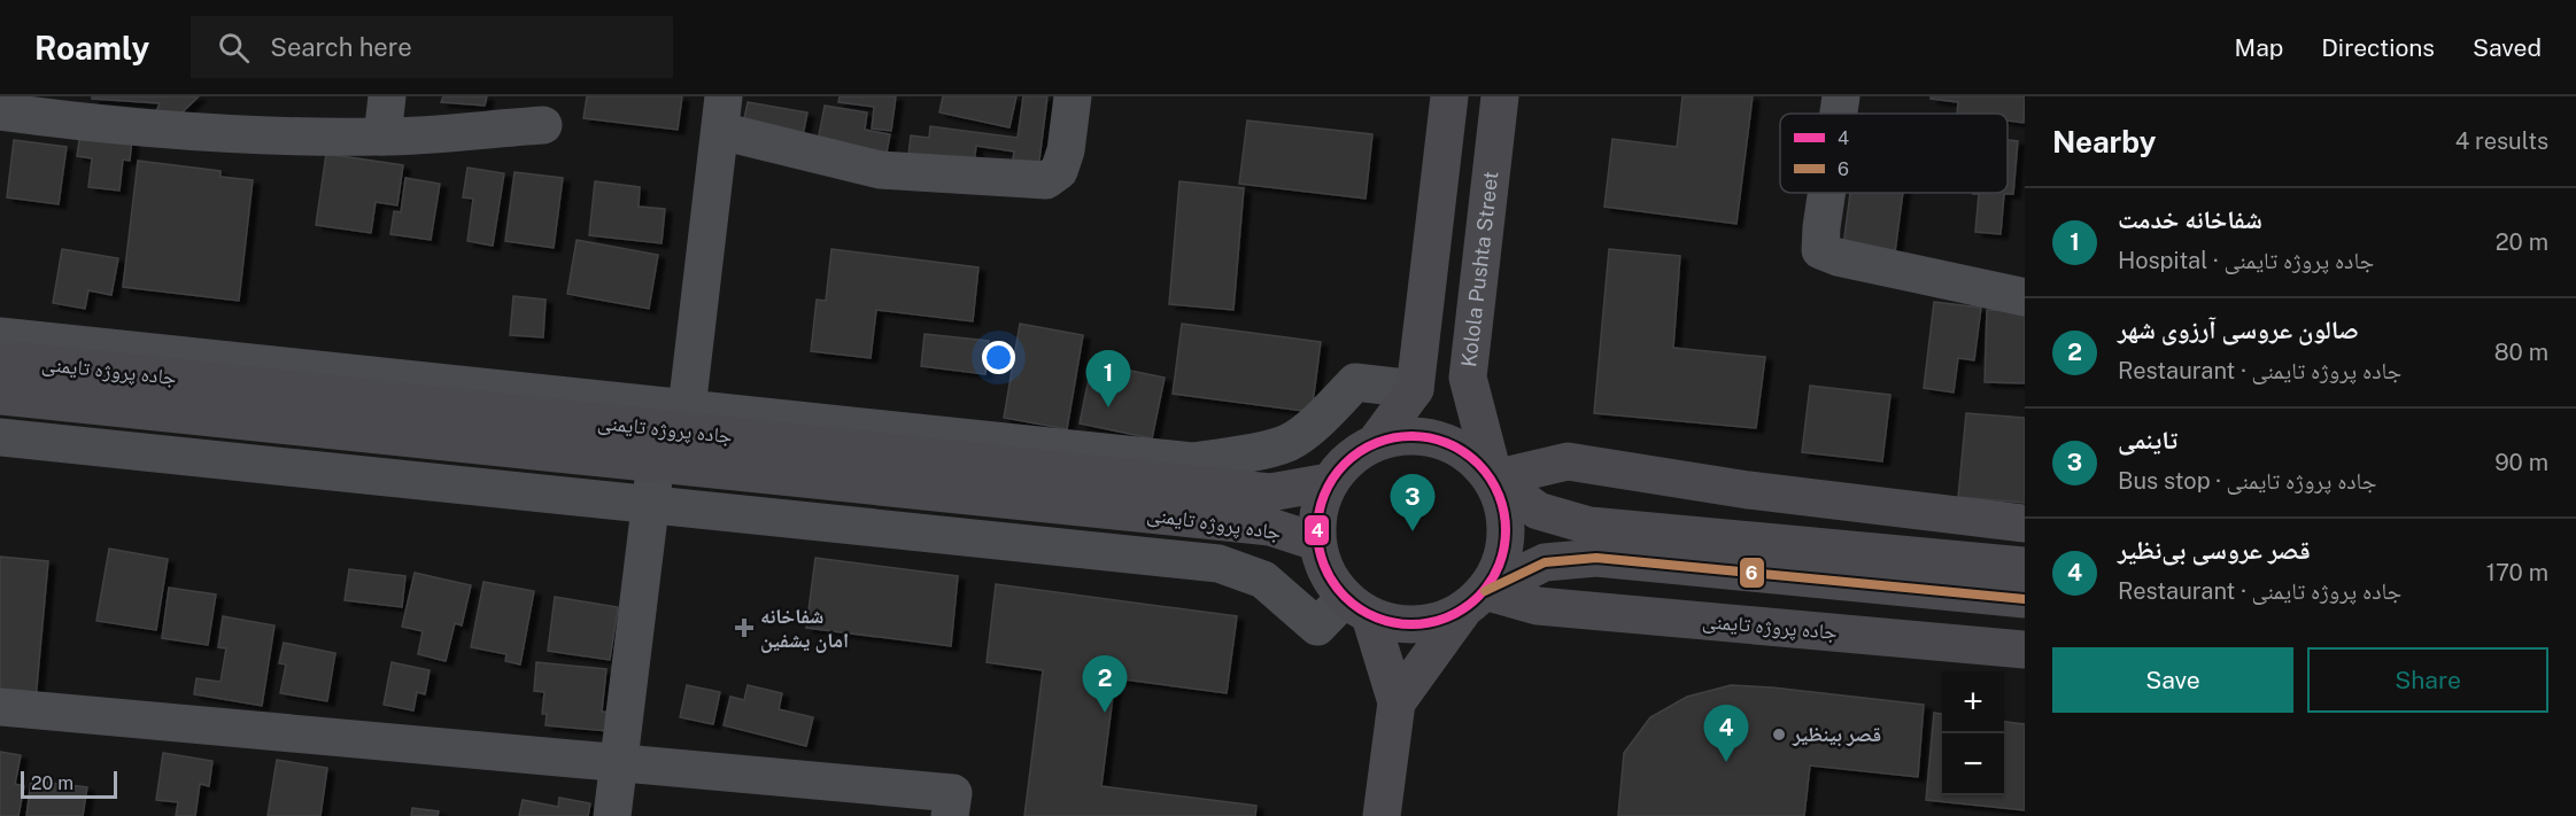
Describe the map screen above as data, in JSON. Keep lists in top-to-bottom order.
{
  "streets": {
    "main road": ["Kolola Pushta Street", "جاده پروژه تایمنی"]
  },
  "crossings": [
    ["Kolola Pushta Street", "جاده پروژه تایمنی"]
  ],
  "places": {
    "health": ["شفاخانه امان یشفین"],
    "other": ["قصر بینظیر"]
  },
  "lines": ["transit line 4", "transit line 6"],
  "legend": ["4", "6"],
  "scale_bar": "20 m",
  "page": {
    "header": "Roamly",
    "search": "Search here",
    "nav": ["Map", "Directions", "Saved"],
    "heading": ["Nearby", "4 results"],
    "list": [
      {
        "mark": "1",
        "name": "شفاخانه خدمت",
        "note": "Hospital · جاده پروژه تایمنی",
        "value": "20 m"
      },
      {
        "mark": "2",
        "name": "صالون عروسی آرزوی شهر",
        "note": "Restaurant · جاده پروژه تایمنی",
        "value": "80 m"
      },
      {
        "mark": "3",
        "name": "تاینمی",
        "note": "Bus stop · جاده پروژه تایمنی",
        "value": "90 m"
      },
      {
        "mark": "4",
        "name": "قصر عروسی بی‌نظیر",
        "note": "Restaurant · جاده پروژه تایمنی",
        "value": "170 m"
      }
    ],
    "pins": [
      "1",
      "3",
      "2",
      "4"
    ],
    "buttons": ["Save", "Share"],
    "map_buttons": ["+", "−"],
    "scale": "20 m"
  }
}
